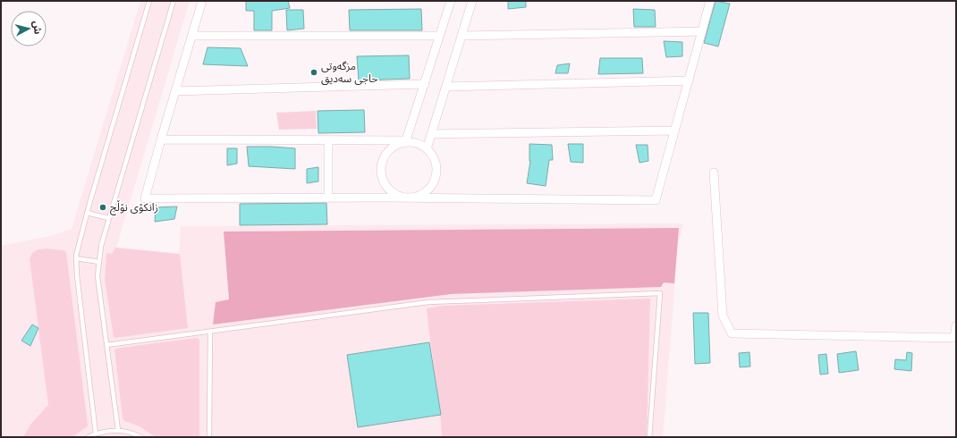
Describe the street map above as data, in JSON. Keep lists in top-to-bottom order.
{
  "places": ["مزگەوتی حاجی سەدیق", "زانکۆی نۆڵج"],
  "north": "right"
}
